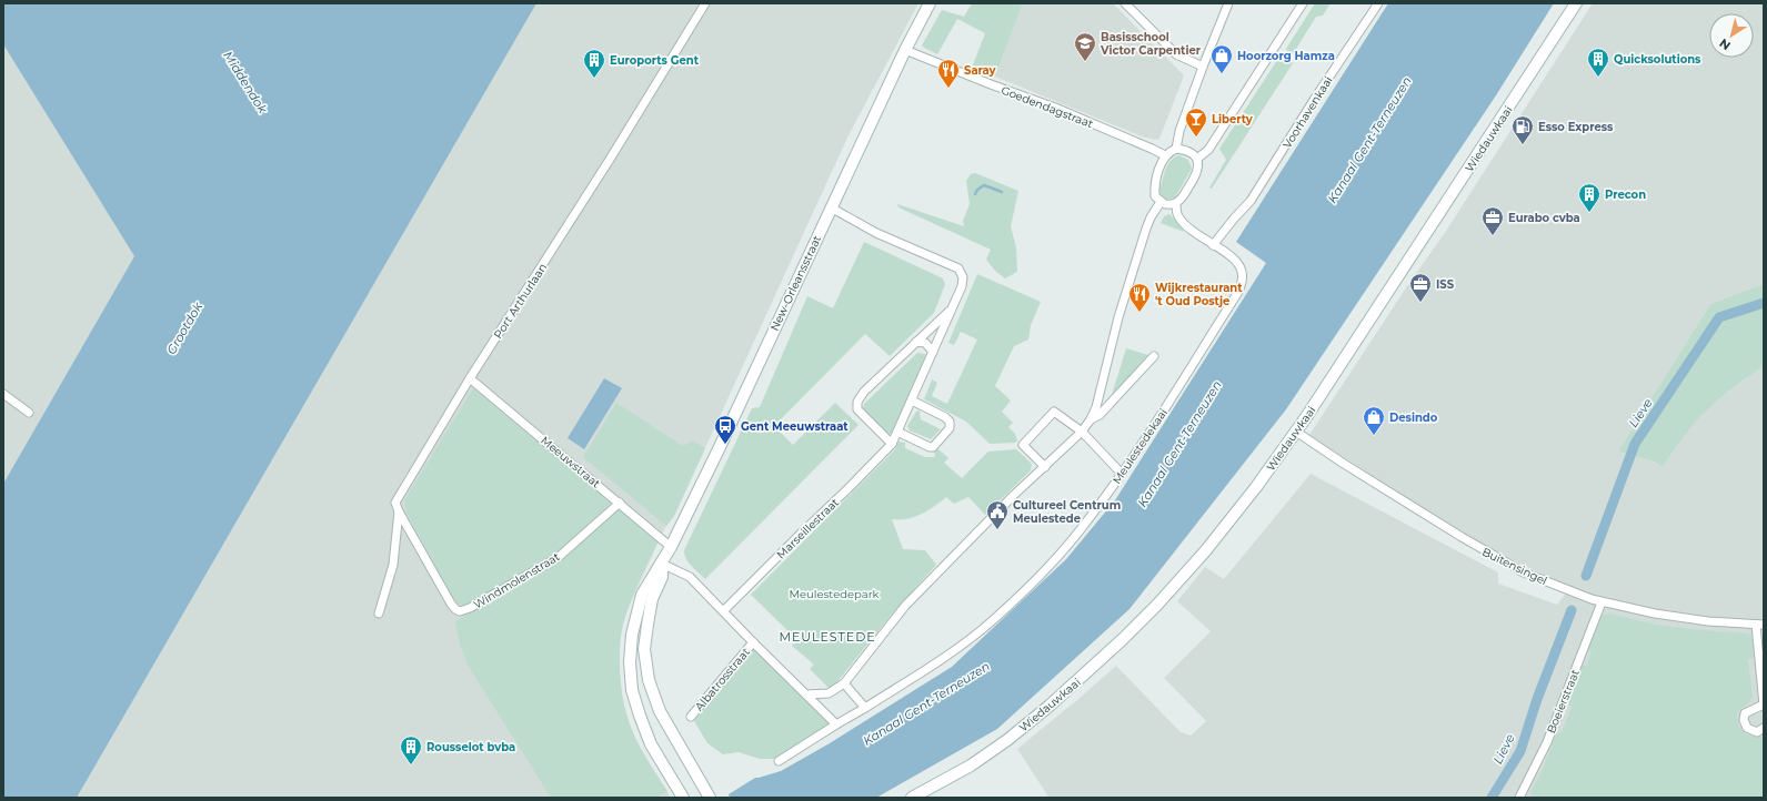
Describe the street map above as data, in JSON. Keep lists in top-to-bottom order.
{
  "streets": {
    "main road": ["Wiedauwkaai", "New-Orleansstraat"],
    "street": [
      "Goedendagstraat",
      "Voorhavenkaai",
      "Port Arthurlaan",
      "Meulestedekaai",
      "Meeuwstraat",
      "Marseillestraat",
      "Buitensingel",
      "Windmolenstraat",
      "Albatrosstraat",
      "Boeierstraat"
    ]
  },
  "crossings": [
    ["Goedendagstraat", "New-Orleansstraat"],
    ["Goedendagstraat", "Meulestedekaai"],
    ["Voorhavenkaai", "Meulestedekaai"],
    ["Wiedauwkaai", "Buitensingel"],
    ["New-Orleansstraat", "Meeuwstraat"],
    ["New-Orleansstraat", "Marseillestraat"],
    ["Port Arthurlaan", "Meeuwstraat"],
    ["Port Arthurlaan", "Windmolenstraat"],
    ["Meeuwstraat", "Windmolenstraat"],
    ["Buitensingel", "Boeierstraat"]
  ],
  "districts": ["MEULESTEDE"],
  "water": [
    "Middendok",
    "Kanaal Gent-Terneuzen",
    "Grootdok",
    "Lieve"
  ],
  "parks": ["Meulestedepark"],
  "places": {
    "school or university": ["Basisschool Victor Carpentier"],
    "shop": ["Hoorzorg Hamza", "Desindo"],
    "building": [
      "Quicksolutions",
      "Euroports Gent",
      "Precon",
      "Rousselot bvba"
    ],
    "restaurant": ["Saray", "Wijkrestaurant 't Oud Postje"],
    "bar": ["Liberty"],
    "fuel station": ["Esso Express"],
    "office": ["Eurabo cvba", "ISS"],
    "bus stop": ["Gent Meeuwstraat"],
    "public building": ["Cultureel Centrum Meulestede"]
  },
  "north": "bottom left"
}
